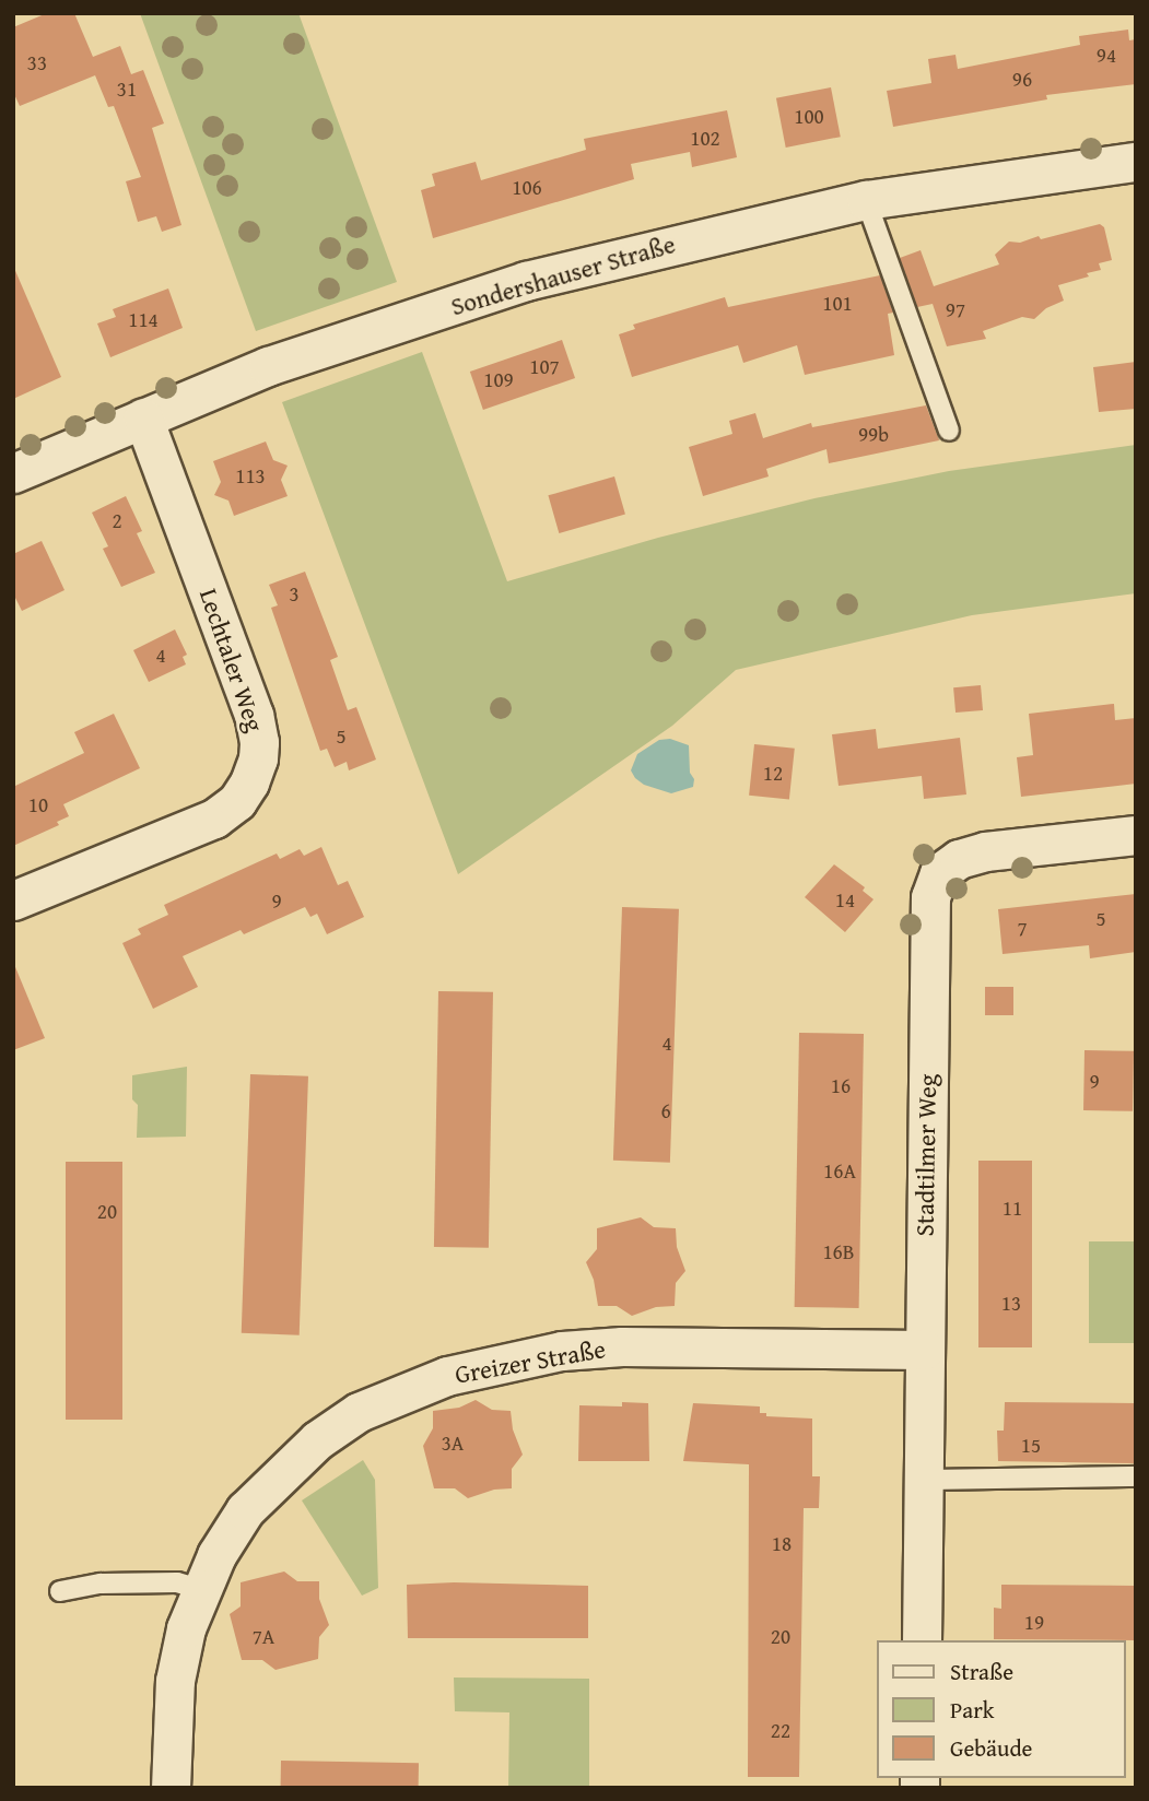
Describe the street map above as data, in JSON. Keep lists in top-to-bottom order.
{
  "streets": {
    "street": [
      "Sondershauser Straße",
      "Lechtaler Weg",
      "Stadtilmer Weg",
      "Greizer Straße"
    ]
  },
  "crossings": [
    ["Sondershauser Straße", "Lechtaler Weg"],
    ["Stadtilmer Weg", "Greizer Straße"]
  ],
  "house_numbers": [
    "94",
    "33",
    "96",
    "31",
    "100",
    "102",
    "106",
    "101",
    "97",
    "114",
    "107",
    "109",
    "99b",
    "113",
    "2",
    "3",
    "4",
    "5",
    "12",
    "10",
    "14",
    "9",
    "5",
    "7",
    "4",
    "9",
    "16",
    "6",
    "16A",
    "11",
    "20",
    "16B",
    "13",
    "3A",
    "15",
    "18",
    "19",
    "7A",
    "20",
    "22"
  ],
  "legend": ["Straße", "Park", "Gebäude"]
}
